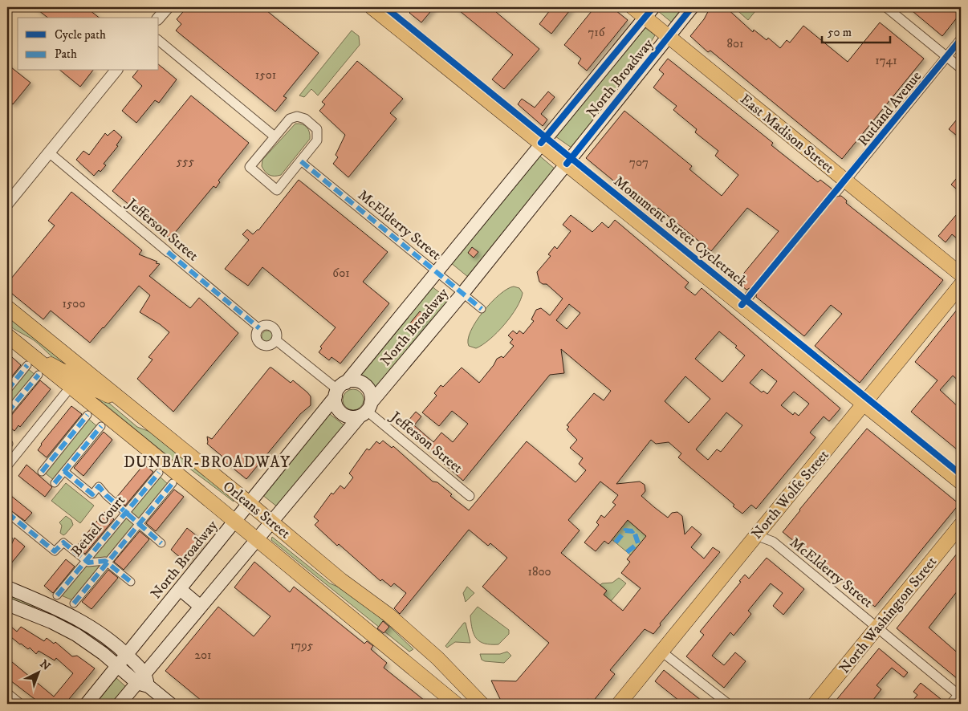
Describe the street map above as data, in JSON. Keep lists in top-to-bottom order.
{
  "streets": {
    "main road": [
      "North Broadway",
      "East Madison Street",
      "North Wolfe Street",
      "Orleans Street",
      "North Washington Street"
    ],
    "street": [
      "Rutland Avenue",
      "McElderry Street",
      "Jefferson Street",
      "Bethel Court"
    ],
    "cycle path": ["Monument Street Cycletrack"]
  },
  "crossings": [
    ["North Broadway", "East Madison Street"],
    ["North Broadway", "McElderry Street"],
    ["North Broadway", "Jefferson Street"],
    ["North Broadway", "Orleans Street"],
    ["Rutland Avenue", "East Madison Street"],
    ["McElderry Street", "North Wolfe Street"],
    ["McElderry Street", "North Washington Street"]
  ],
  "districts": ["DUNBAR-BROADWAY"],
  "house_numbers": [
    "716",
    "801",
    "1741",
    "1501",
    "555",
    "707",
    "601",
    "1500",
    "1800",
    "1795",
    "201"
  ],
  "legend": ["Cycle path", "Path"],
  "scale_bar": "50 m",
  "north": "top right"
}
